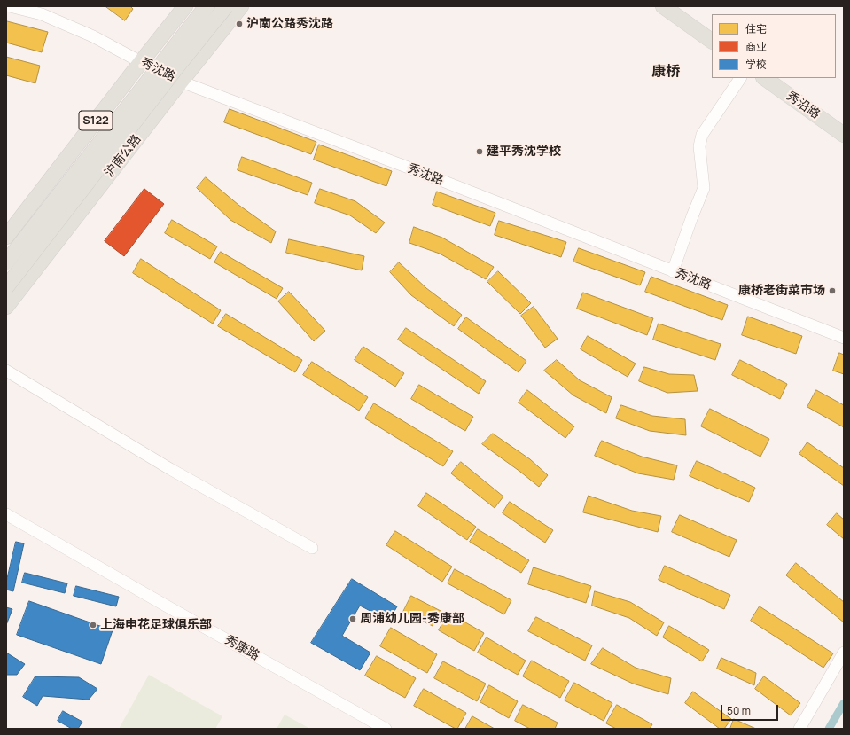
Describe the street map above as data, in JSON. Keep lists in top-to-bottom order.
{
  "streets": {
    "main road": ["秀沿路", "S122", "沪南公路"],
    "street": ["秀沈路", "秀康路"]
  },
  "crossings": [
    ["秀沈路", "S122"],
    ["秀沈路", "沪南公路"]
  ],
  "districts": ["康桥"],
  "places": [
    "沪南公路秀沈路",
    "建平秀沈学校",
    "康桥老街菜市场",
    "周浦幼儿园-秀康部",
    "上海申花足球俱乐部"
  ],
  "legend": ["住宅", "商业", "学校"],
  "scale_bar": "50 m"
}
